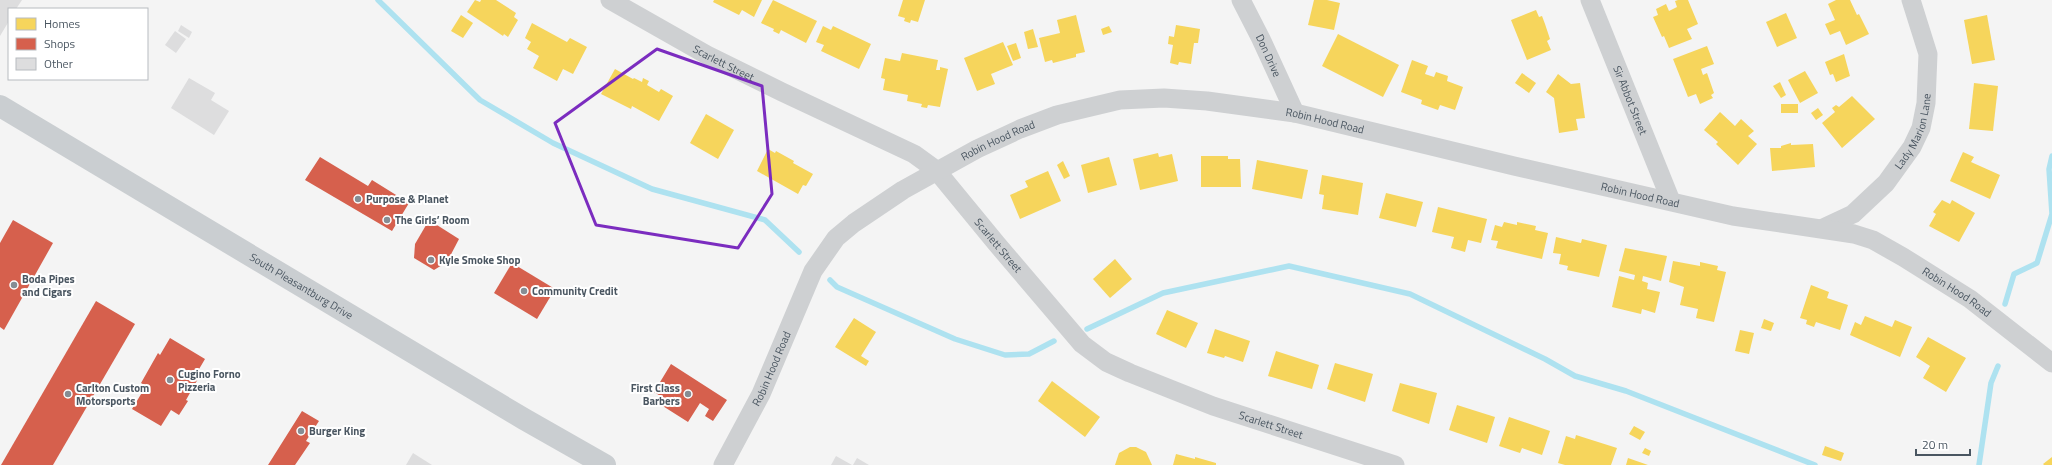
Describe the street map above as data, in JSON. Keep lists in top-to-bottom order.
{
  "streets": {
    "main road": ["South Pleasantburg Drive"],
    "street": [
      "Don Drive",
      "Scarlett Street",
      "Sir Abbot Street",
      "Robin Hood Road",
      "Lady Marion Lane"
    ]
  },
  "crossings": [
    ["Don Drive", "Robin Hood Road"],
    ["Scarlett Street", "Robin Hood Road"],
    ["Sir Abbot Street", "Robin Hood Road"],
    ["Robin Hood Road", "Lady Marion Lane"]
  ],
  "places": [
    "Purpose & Planet",
    "The Girls’ Room",
    "Kyle Smoke Shop",
    "Boda Pipes and Cigars",
    "Community Credit",
    "Cugino Forno Pizzeria",
    "Carlton Custom Motorsports",
    "First Class Barbers",
    "Burger King"
  ],
  "legend": ["Homes", "Shops", "Other"],
  "scale_bar": "20 m"
}
